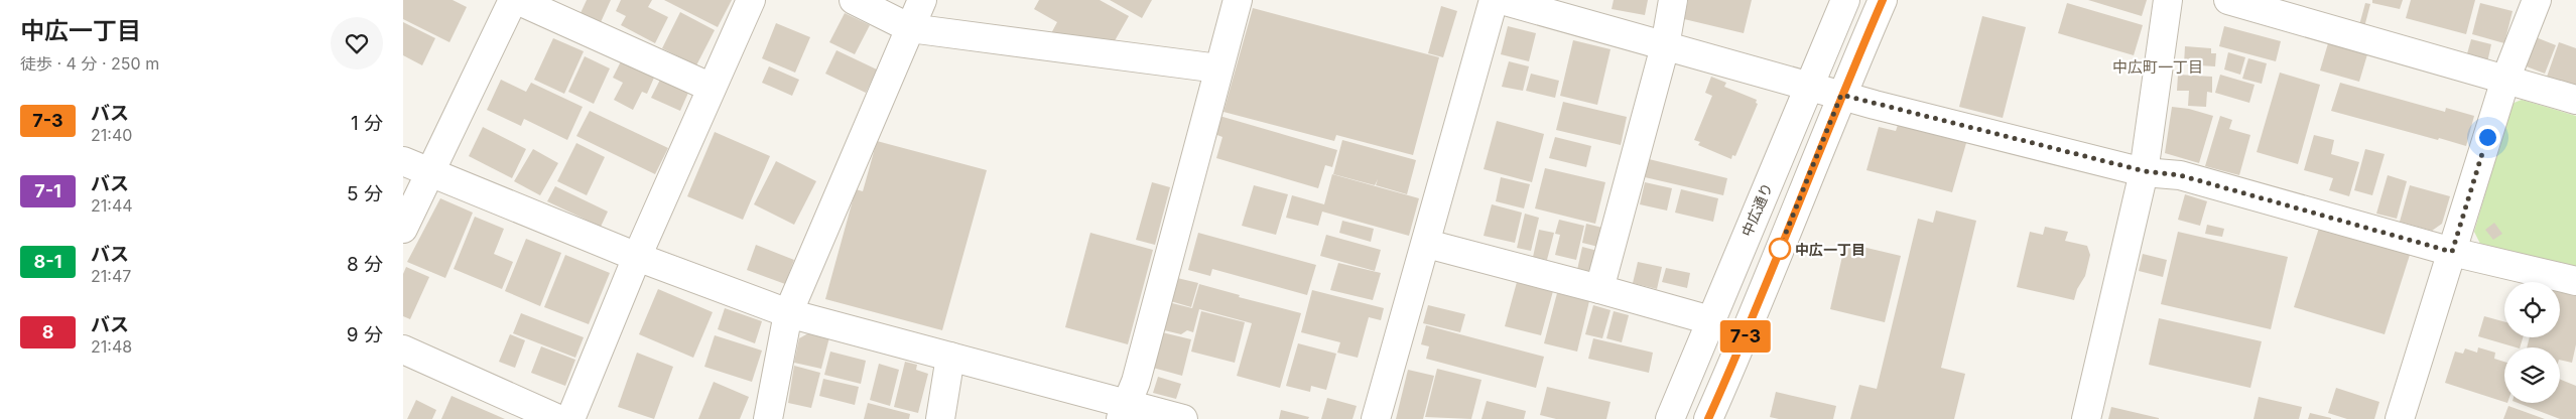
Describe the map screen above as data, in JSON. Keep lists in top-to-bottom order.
{
  "streets": {
    "street": ["中広通り"]
  },
  "districts": ["中広町一丁目"],
  "places": ["中広一丁目"],
  "lines": ["bus line 7-3"],
  "page": {
    "heading": ["中広一丁目", "徒歩 · 4 分 · 250 m"],
    "on_map": "7-3",
    "list": [
      {
        "mark": "7-3",
        "name": "バス",
        "note": "21:40",
        "value": "1 分"
      },
      {
        "mark": "7-1",
        "name": "バス",
        "note": "21:44",
        "value": "5 分"
      },
      {
        "mark": "8-1",
        "name": "バス",
        "note": "21:47",
        "value": "8 分"
      },
      {
        "mark": "8",
        "name": "バス",
        "note": "21:48",
        "value": "9 分"
      }
    ]
  }
}
